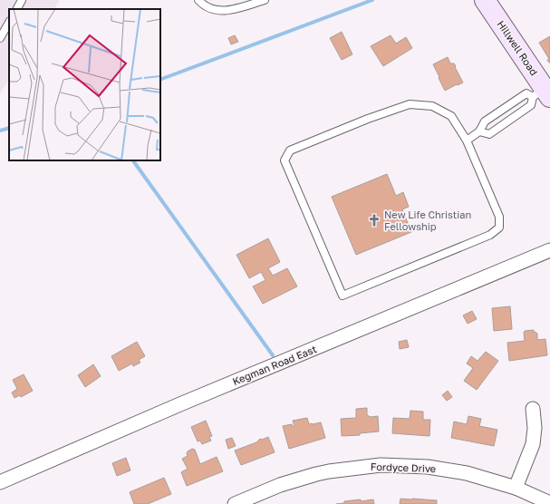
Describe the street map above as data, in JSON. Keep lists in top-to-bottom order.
{
  "streets": {
    "street": ["Hillwell Road", "Kegman Road East", "Fordyce Drive"]
  },
  "places": {
    "church": ["New Life Christian Fellowship"]
  }
}
